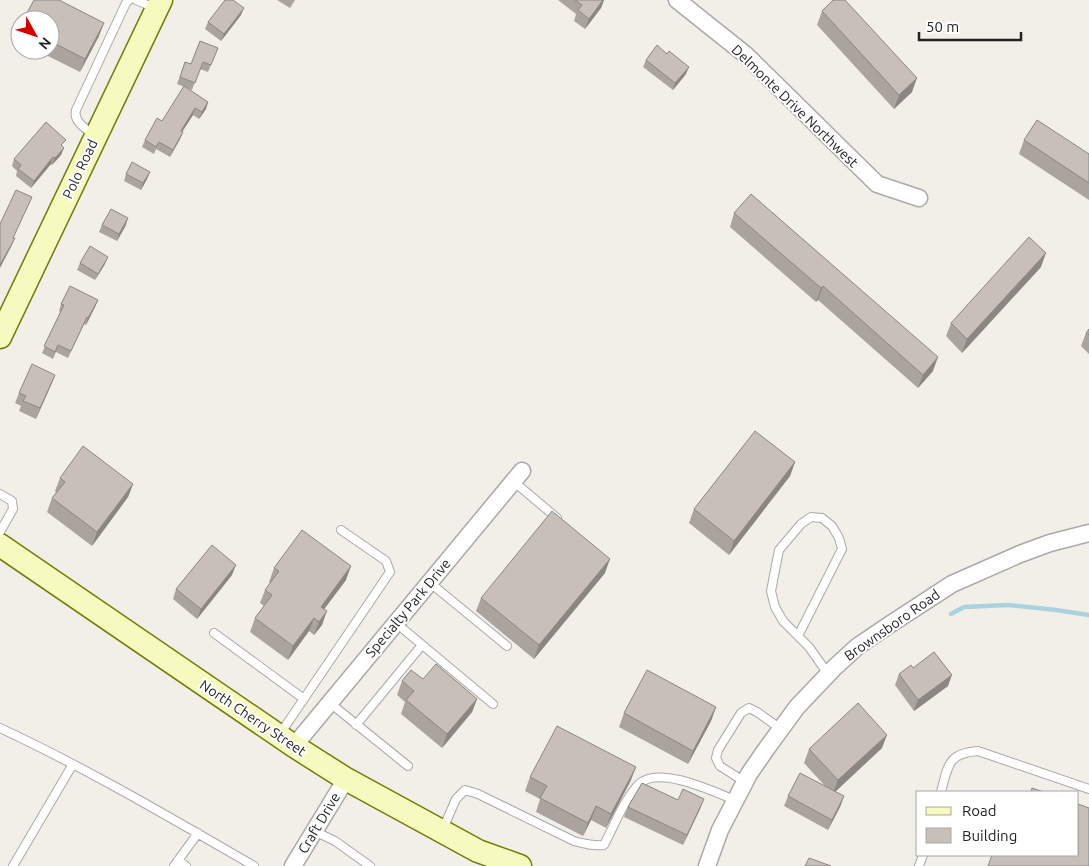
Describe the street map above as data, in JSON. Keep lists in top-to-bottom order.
{
  "streets": {
    "main road": ["Polo Road", "North Cherry Street"],
    "street": [
      "Delmonte Drive Northwest",
      "Specialty Park Drive",
      "Brownsboro Road",
      "Craft Drive"
    ]
  },
  "crossings": [
    ["Specialty Park Drive", "North Cherry Street"],
    ["North Cherry Street", "Craft Drive"]
  ],
  "legend": ["Road", "Building"],
  "scale_bar": "50 m",
  "north": "bottom right"
}
